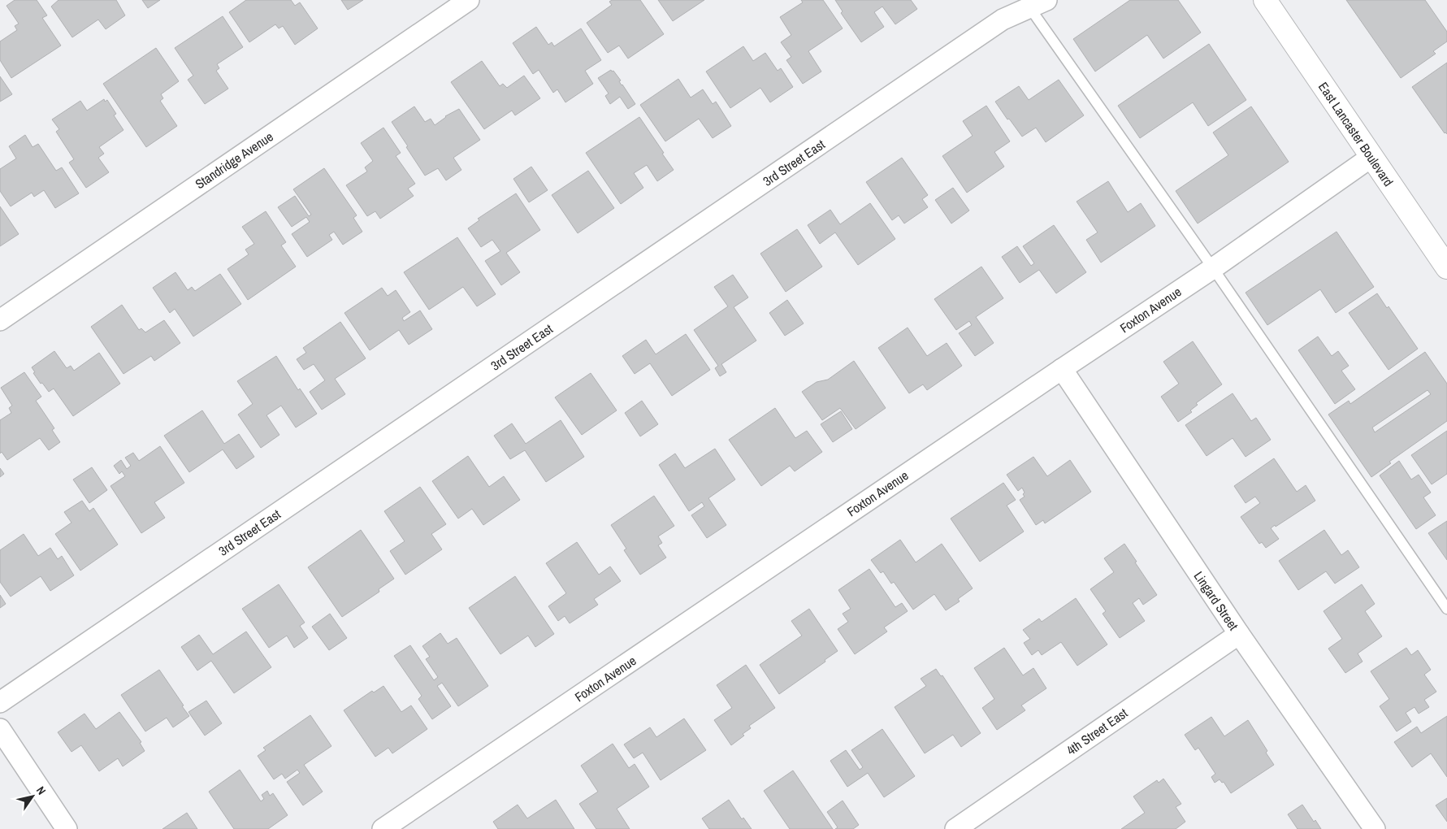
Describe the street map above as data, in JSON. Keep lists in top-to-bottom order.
{
  "streets": {
    "main road": ["East Lancaster Boulevard"],
    "street": [
      "Standridge Avenue",
      "3rd Street East",
      "Foxton Avenue",
      "Lingard Street",
      "4th Street East"
    ]
  },
  "crossings": [
    ["East Lancaster Boulevard", "Foxton Avenue"],
    ["Foxton Avenue", "Lingard Street"],
    ["Lingard Street", "4th Street East"]
  ],
  "north": "top right"
}
